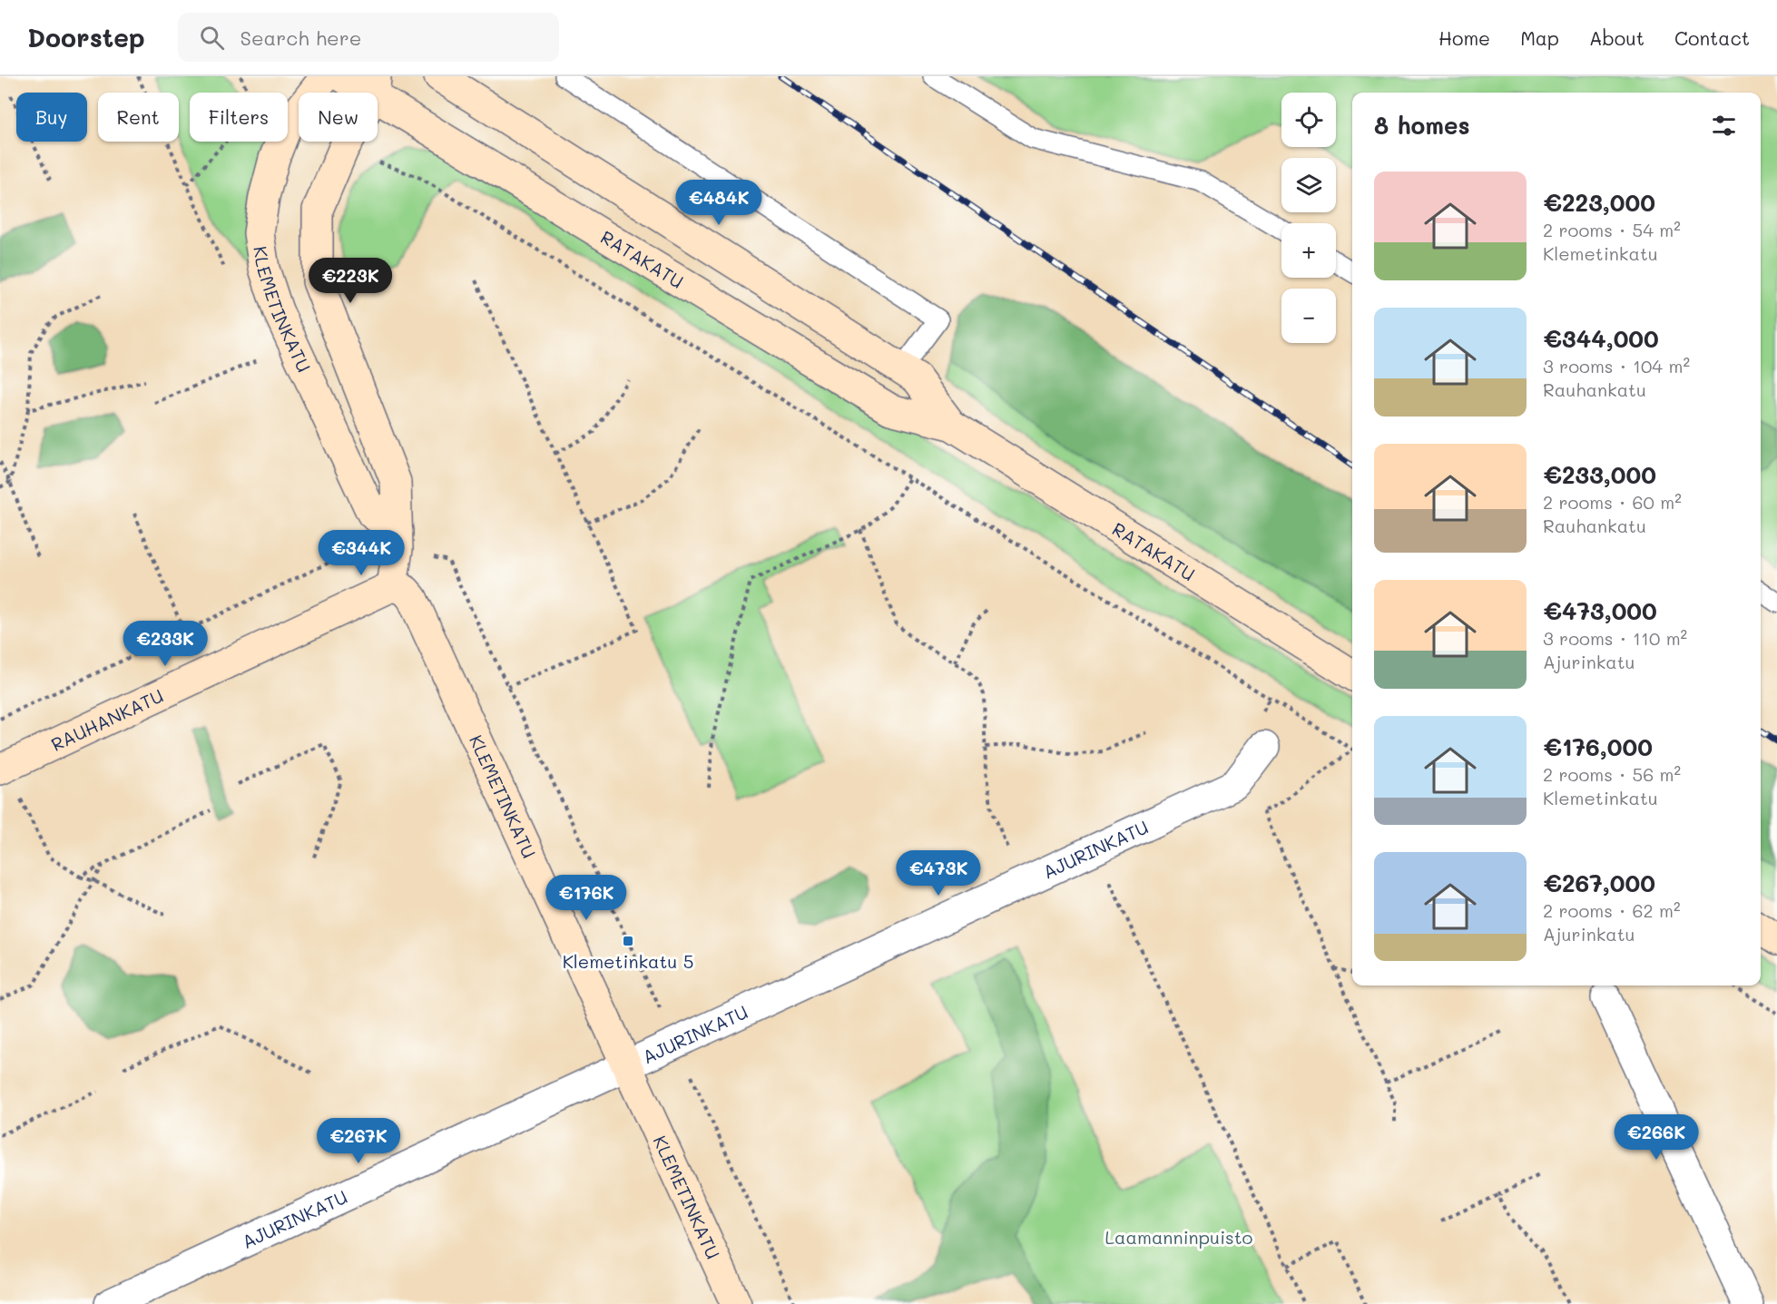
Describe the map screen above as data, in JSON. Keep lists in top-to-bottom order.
{
  "streets": {
    "street": [
      "RATAKATU",
      "KLEMETINKATU",
      "RAUHANKATU",
      "AJURINKATU"
    ]
  },
  "crossings": [
    ["KLEMETINKATU", "RAUHANKATU"],
    ["KLEMETINKATU", "AJURINKATU"]
  ],
  "parks": ["Laamanninpuisto"],
  "places": {
    "transit": ["Klemetinkatu 5"]
  },
  "page": {
    "header": "Doorstep",
    "search": "Search here",
    "nav": [
      "Home",
      "Map",
      "About",
      "Contact"
    ],
    "map_buttons": ["+", "−"],
    "chip": [
      "Buy",
      "Rent",
      "Filters",
      "New"
    ],
    "heading": "8 homes",
    "list": [
      {
        "name": "€223,000",
        "note": "2 rooms · 54 m² · Klemetinkatu"
      },
      {
        "name": "€344,000",
        "note": "3 rooms · 104 m² · Rauhankatu"
      },
      {
        "name": "€233,000",
        "note": "2 rooms · 60 m² · Rauhankatu"
      },
      {
        "name": "€473,000",
        "note": "3 rooms · 110 m² · Ajurinkatu"
      },
      {
        "name": "€176,000",
        "note": "2 rooms · 56 m² · Klemetinkatu"
      },
      {
        "name": "€267,000",
        "note": "2 rooms · 62 m² · Ajurinkatu"
      }
    ],
    "price": [
      "€484K",
      "€223K",
      "€344K",
      "€233K",
      "€473K",
      "€176K",
      "€266K",
      "€267K"
    ]
  }
}
